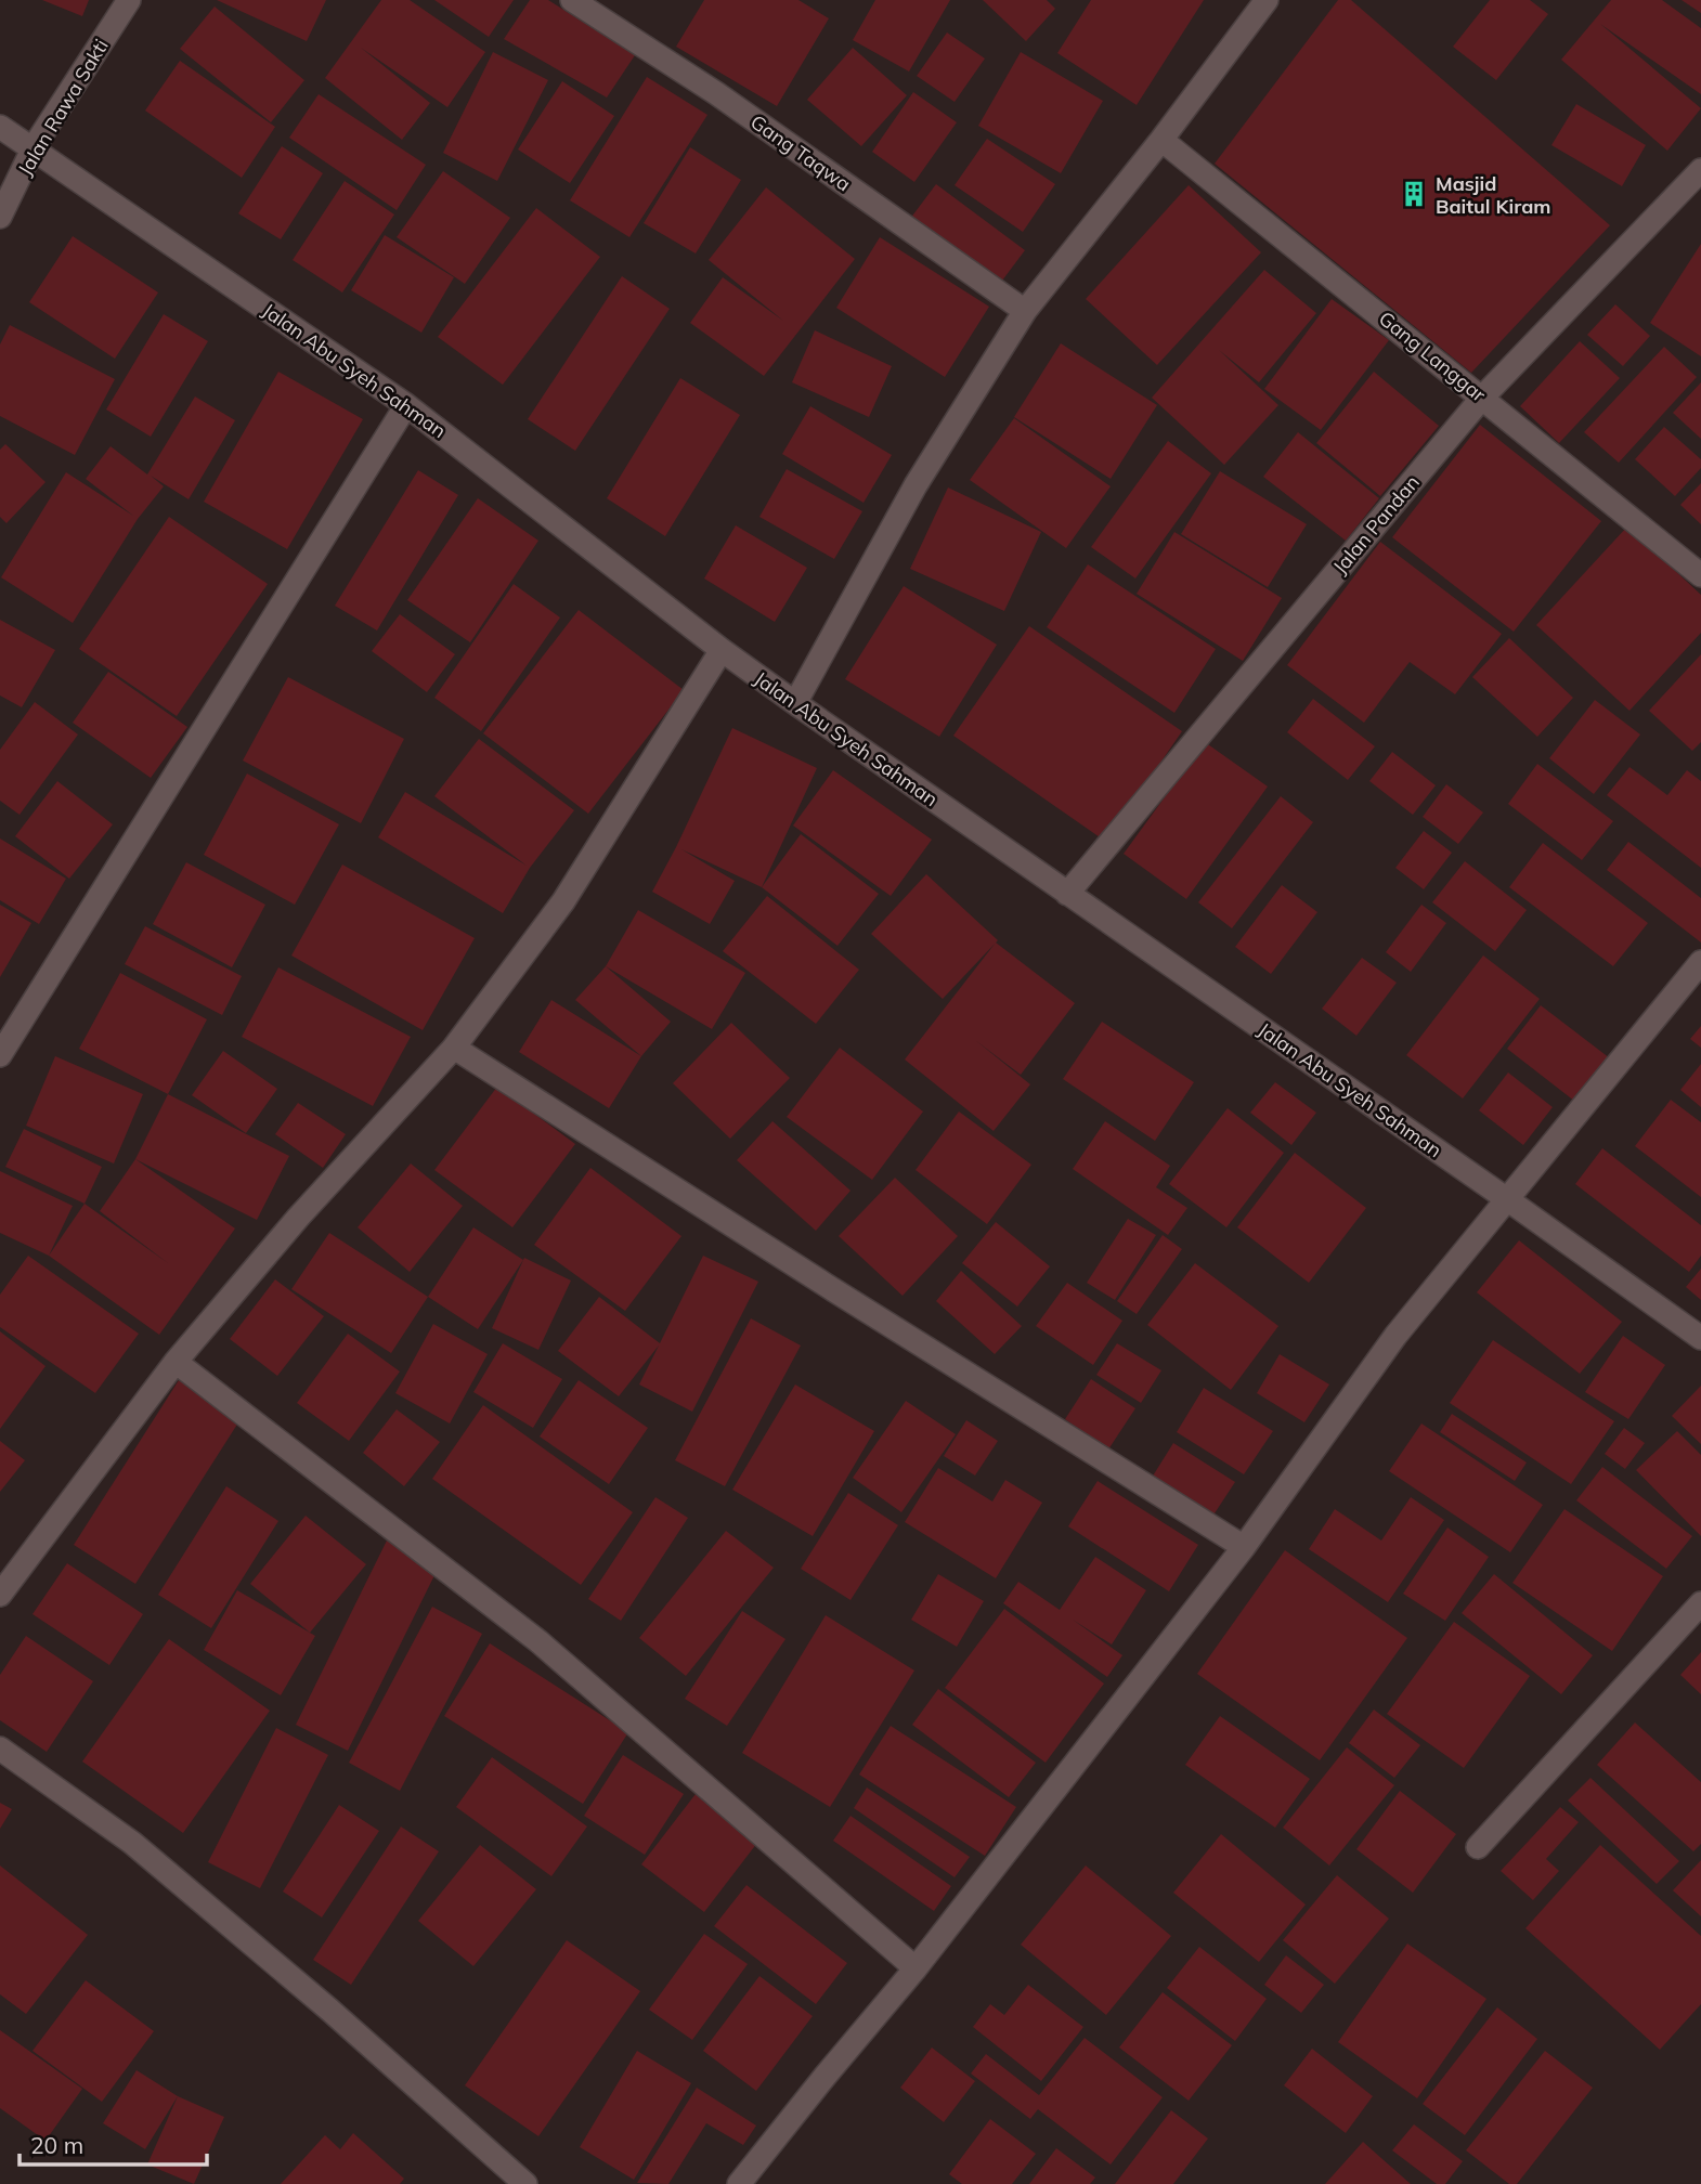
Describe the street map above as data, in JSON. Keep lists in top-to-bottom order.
{
  "streets": {
    "street": [
      "Jalan Rawa Sakti",
      "Gang Taqwa",
      "Gang Langgar",
      "Jalan Abu Syeh Sahman",
      "Jalan Pandan"
    ]
  },
  "crossings": [
    ["Jalan Rawa Sakti", "Jalan Abu Syeh Sahman"],
    ["Gang Langgar", "Jalan Pandan"],
    ["Jalan Abu Syeh Sahman", "Jalan Pandan"]
  ],
  "places": {
    "building": ["Masjid Baitul Kiram"]
  },
  "scale_bar": "20 m"
}
